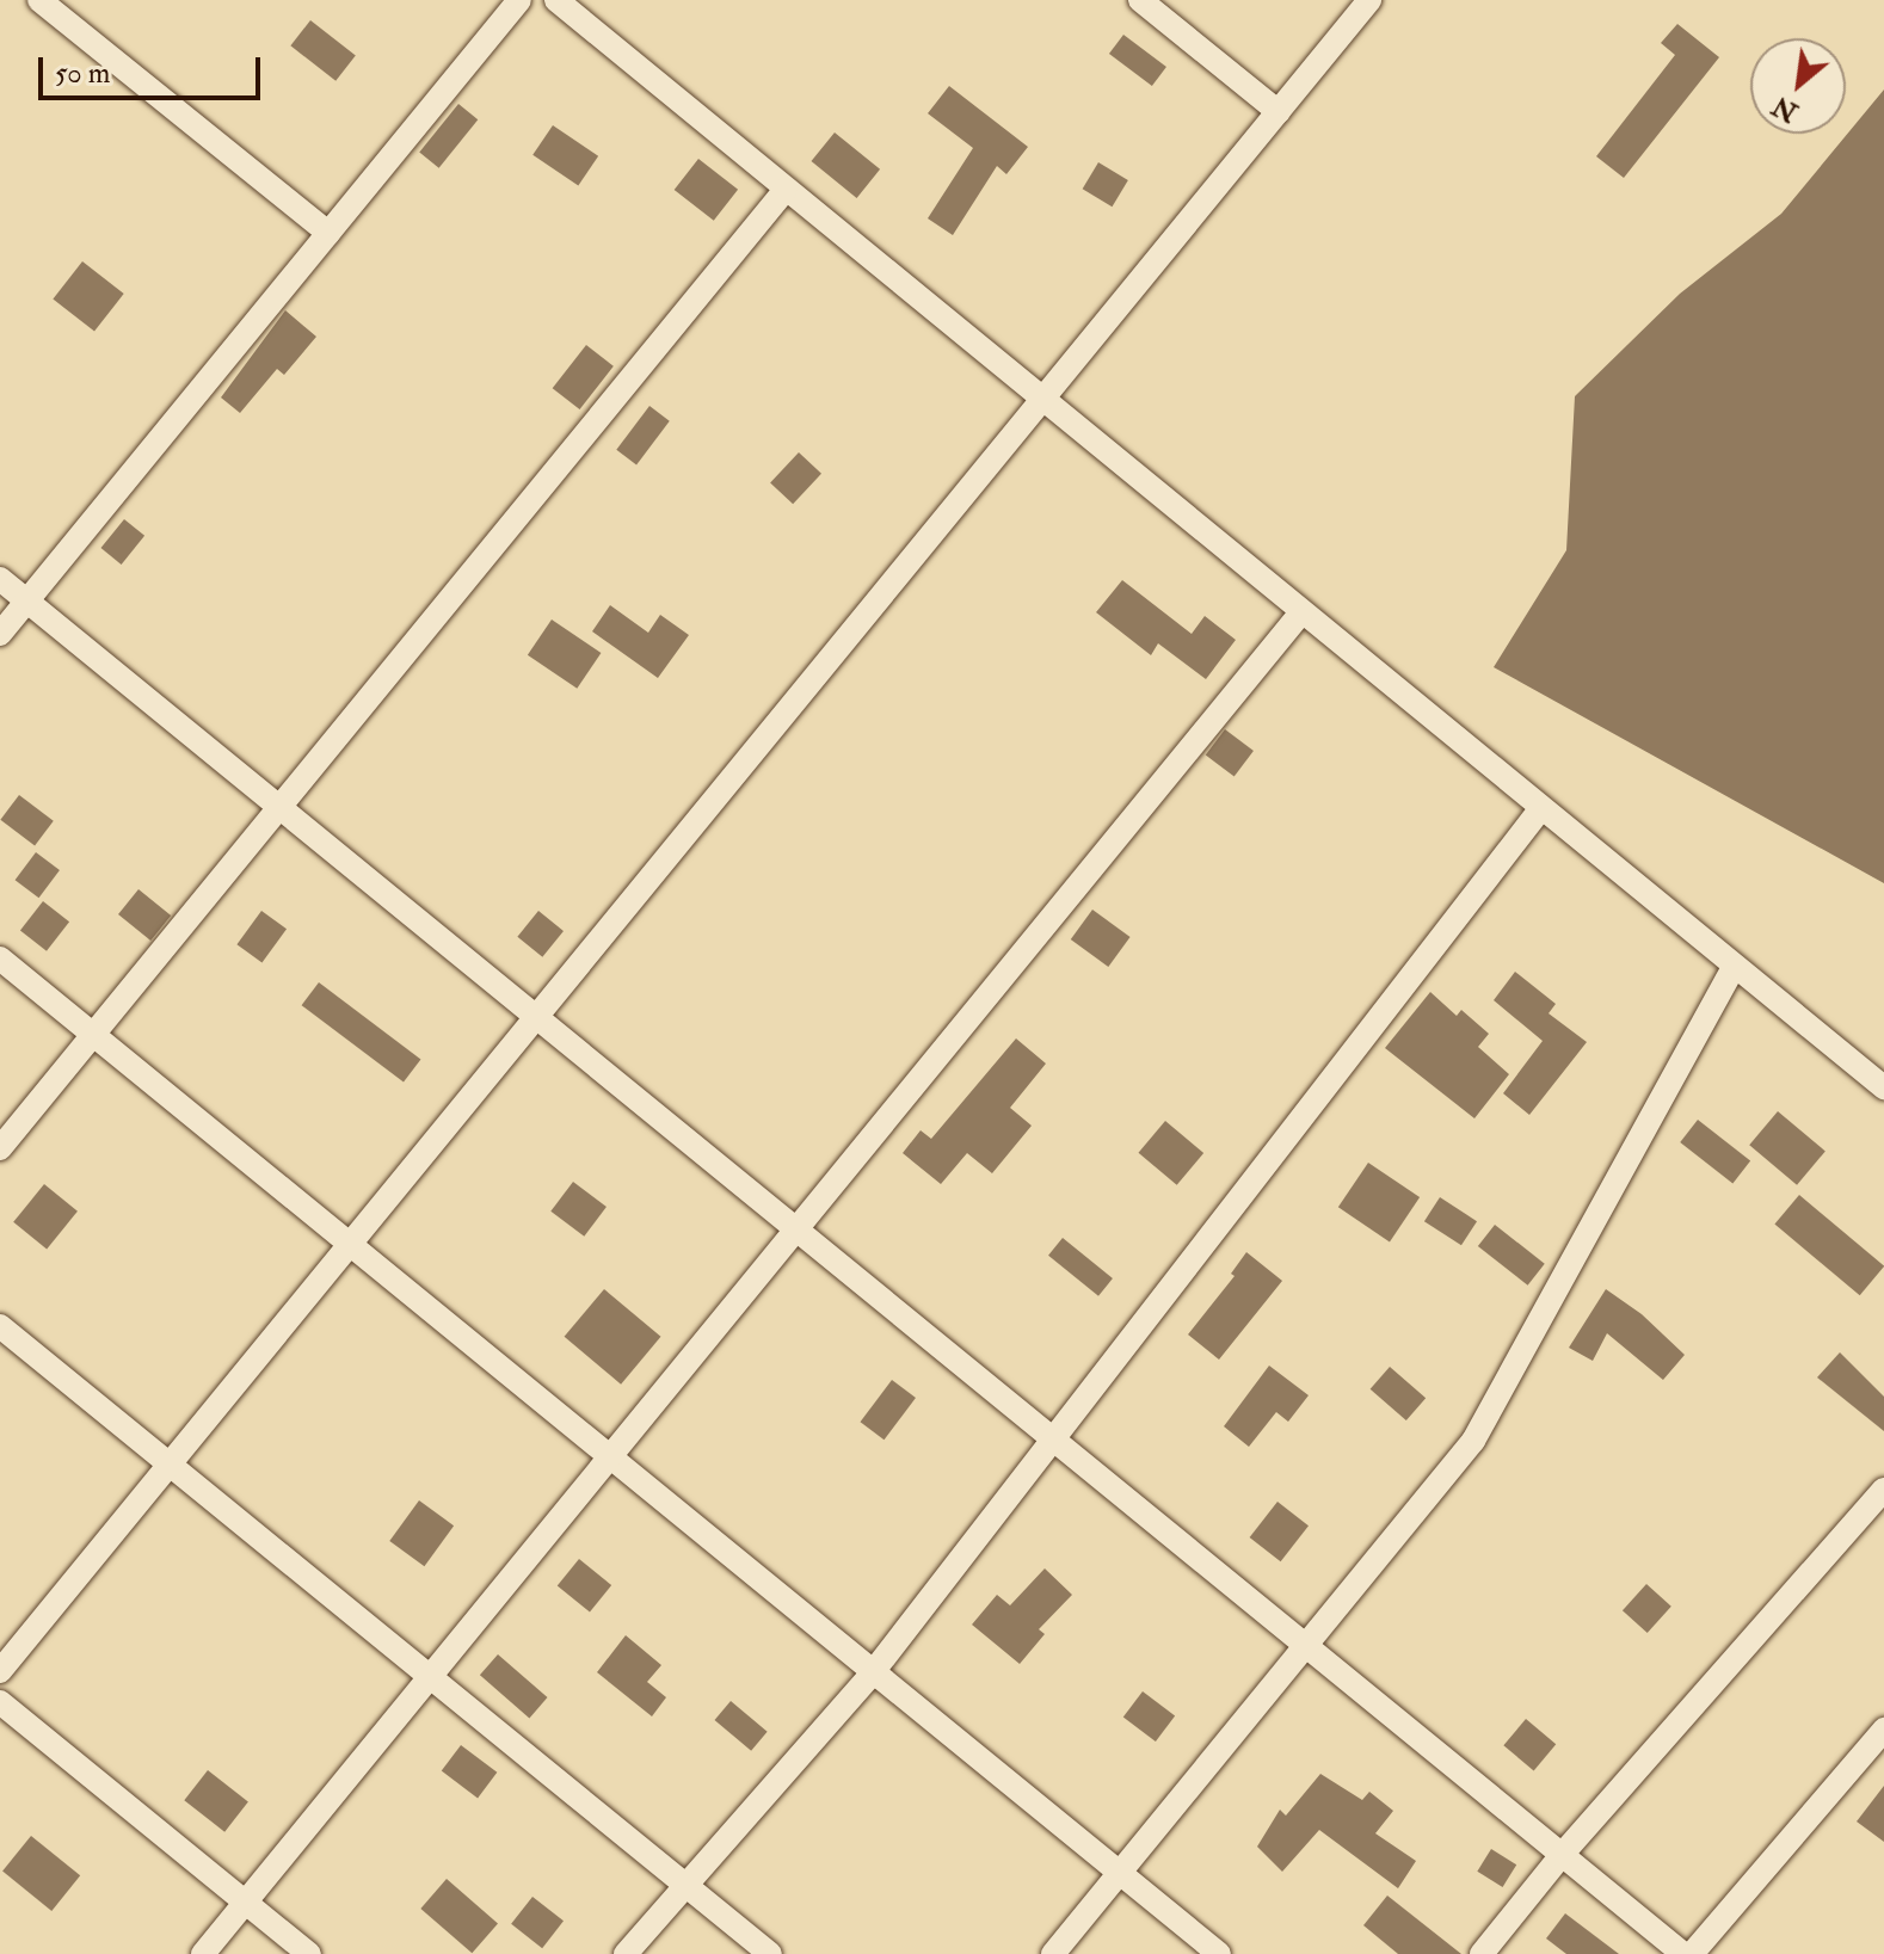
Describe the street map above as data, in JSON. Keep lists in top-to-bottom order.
{
  "scale_bar": "50 m",
  "north": "bottom left"
}
